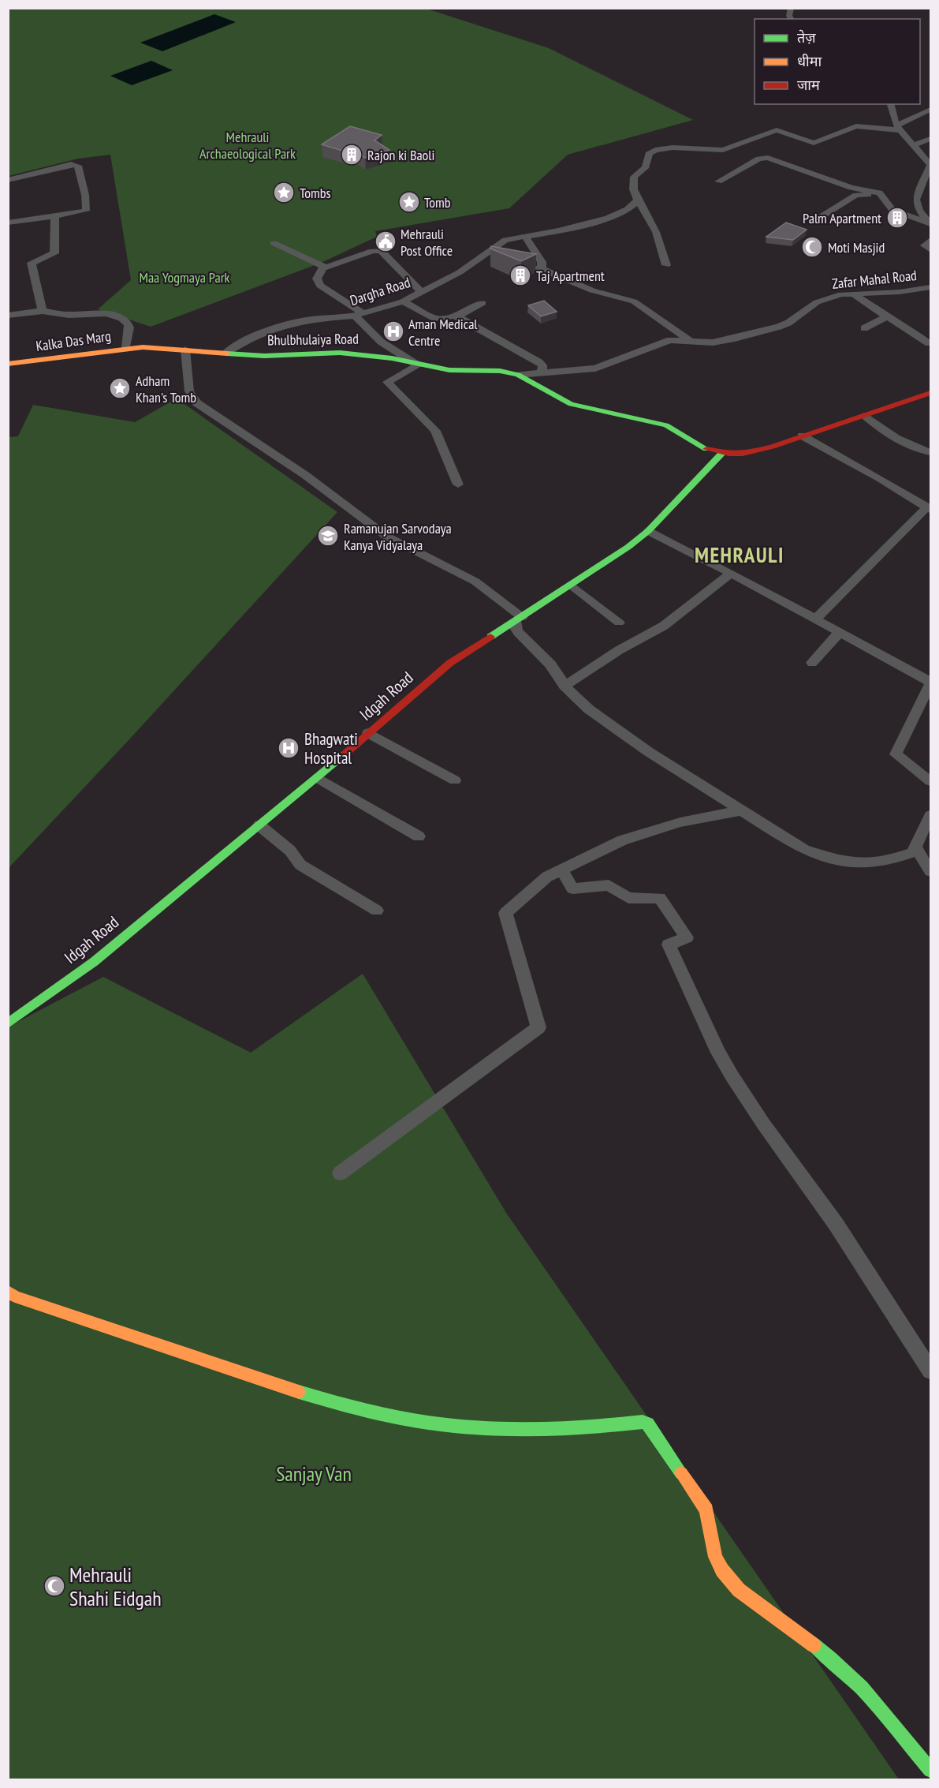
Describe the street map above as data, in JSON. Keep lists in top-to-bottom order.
{
  "streets": {
    "street": [
      "Zafar Mahal Road",
      "Dargha Road",
      "Bhulbhulaiya Road",
      "Kalka Das Marg",
      "Idgah Road"
    ]
  },
  "crossings": [
    ["Zafar Mahal Road", "Bhulbhulaiya Road"],
    ["Dargha Road", "Bhulbhulaiya Road"],
    ["Bhulbhulaiya Road", "Kalka Das Marg"]
  ],
  "districts": ["MEHRAULI"],
  "parks": ["Mehrauli Archaeological Park", "Maa Yogmaya Park", "Sanjay Van"],
  "places": {
    "building": ["Rajon ki Baoli", "Palm Apartment", "Taj Apartment"],
    "place": ["Tombs", "Tomb", "Adham Khan's Tomb"],
    "public building": ["Mehrauli Post Office"],
    "mosque": ["Moti Masjid", "Mehrauli Shahi Eidgah"],
    "hospital": ["Aman Medical Centre", "Bhagwati Hospital"],
    "school or university": ["Ramanujan Sarvodaya Kanya Vidyalaya"]
  },
  "legend": ["तेज़", "धीमा", "जाम"]
}
